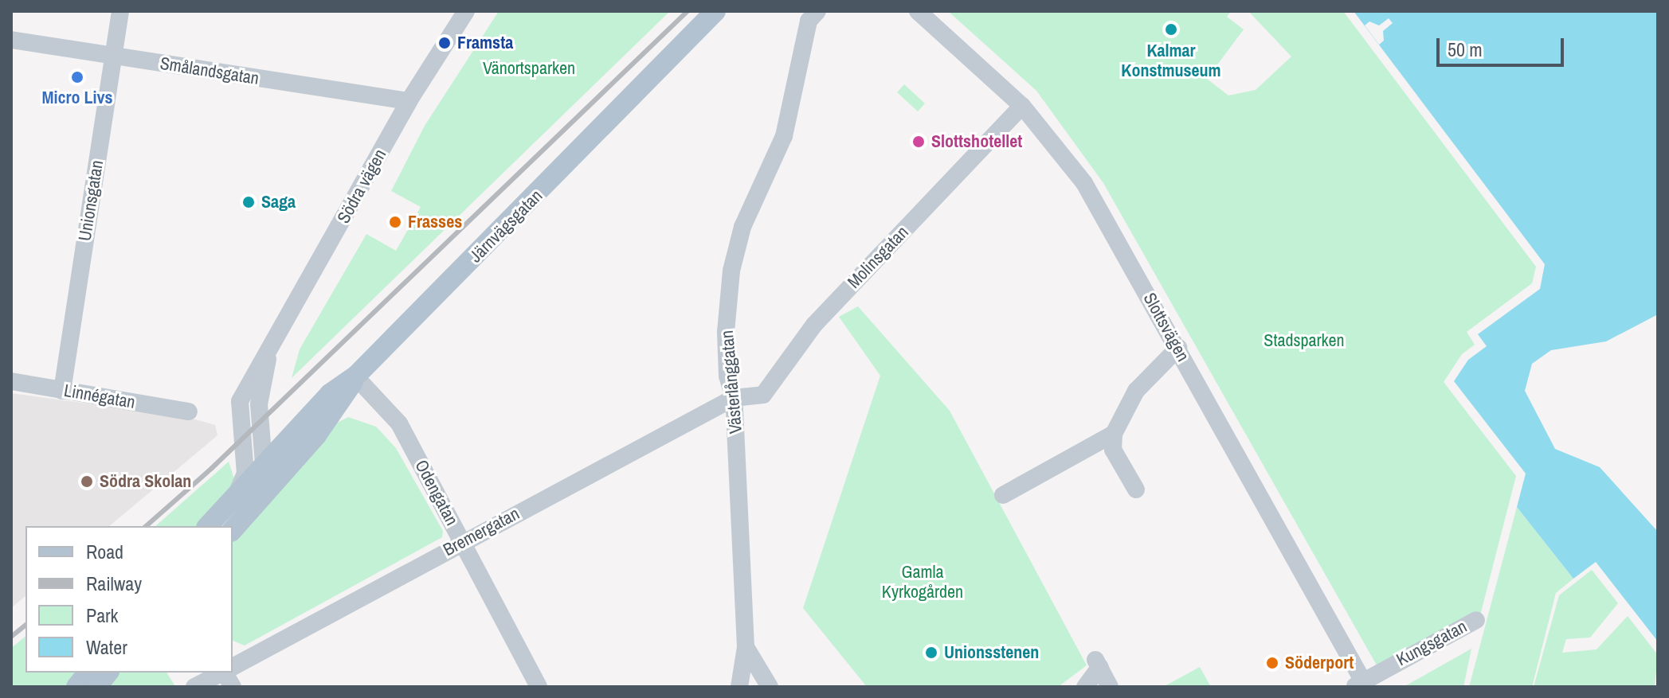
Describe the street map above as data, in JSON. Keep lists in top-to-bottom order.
{
  "streets": {
    "main road": ["Södra vägen", "Järnvägsgatan"],
    "street": [
      "Smålandsgatan",
      "Unionsgatan",
      "Molinsgatan",
      "Slottsvägen",
      "Västerlånggatan",
      "Linnégatan",
      "Odengatan",
      "Bremergatan",
      "Kungsgatan"
    ]
  },
  "crossings": [
    ["Smålandsgatan", "Södra vägen"],
    ["Smålandsgatan", "Unionsgatan"],
    ["Södra vägen", "Järnvägsgatan"],
    ["Unionsgatan", "Linnégatan"],
    ["Järnvägsgatan", "Odengatan"],
    ["Molinsgatan", "Slottsvägen"],
    ["Molinsgatan", "Västerlånggatan"],
    ["Molinsgatan", "Bremergatan"],
    ["Slottsvägen", "Kungsgatan"],
    ["Västerlånggatan", "Bremergatan"],
    ["Odengatan", "Bremergatan"]
  ],
  "parks": ["Vänortsparken", "Stadsparken", "Gamla Kyrkogården"],
  "places": [
    "Kalmar Konstmuseum",
    "Framsta",
    "Micro Livs",
    "Slottshotellet",
    "Saga",
    "Frasses",
    "Södra Skolan",
    "Unionsstenen",
    "Söderport"
  ],
  "legend": [
    "Road",
    "Railway",
    "Park",
    "Water"
  ],
  "scale_bar": "50 m"
}
